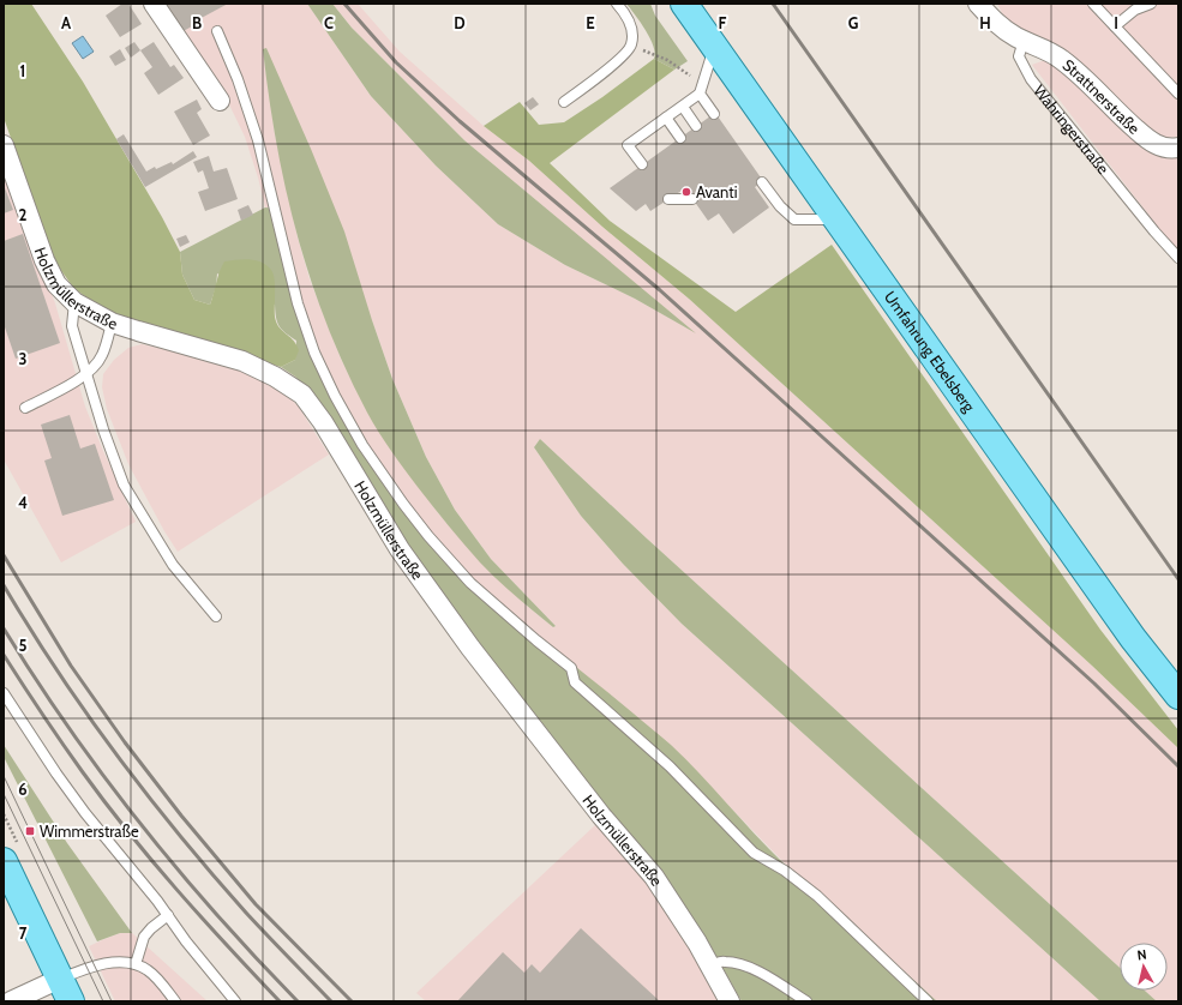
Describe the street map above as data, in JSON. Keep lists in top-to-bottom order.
{
  "streets": {
    "main road": ["Umfahrung Ebelsberg"],
    "street": ["Strattnerstraße", "Holzmüllerstraße"],
    "lane": ["Wahringerstraße"]
  },
  "crossings": [
    ["Strattnerstraße", "Wahringerstraße"]
  ],
  "places": {
    "other": ["Avanti"],
    "transit": ["Wimmerstraße"]
  },
  "north": "top",
  "grid": {
    "columns": [
      "A",
      "B",
      "C",
      "D",
      "E",
      "F",
      "G",
      "H",
      "I"
    ],
    "rows": [
      "1",
      "2",
      "3",
      "4",
      "5",
      "6",
      "7"
    ]
  }
}
